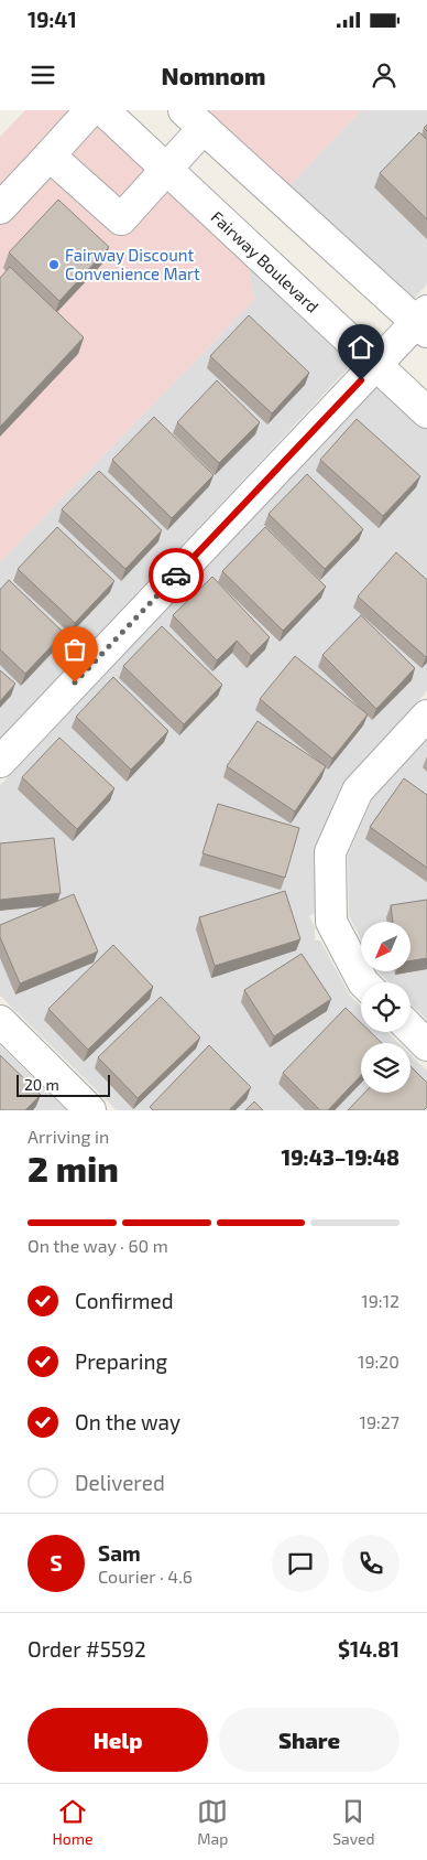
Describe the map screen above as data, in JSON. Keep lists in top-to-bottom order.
{
  "streets": {
    "street": ["Fairway Boulevard"]
  },
  "places": ["Fairway Discount Convenience Mart"],
  "scale_bar": "20 m",
  "north": "bottom left",
  "page": {
    "status": "19:41",
    "header": "Nomnom",
    "scale": "20 m",
    "heading": ["2 min", "Arriving in", "19:43–19:48"],
    "panel": [
      "Sam",
      "Courier · 4.6",
      "Order #5592",
      "$14.81"
    ],
    "bar": "On the way · 60 m",
    "list": [
      ["Confirmed", "19:12"],
      ["Preparing", "19:20"],
      ["On the way", "19:27"],
      "Delivered"
    ],
    "round": "S",
    "buttons": ["Help", "Share"],
    "tabs": ["Home", "Map", "Saved"]
  }
}
